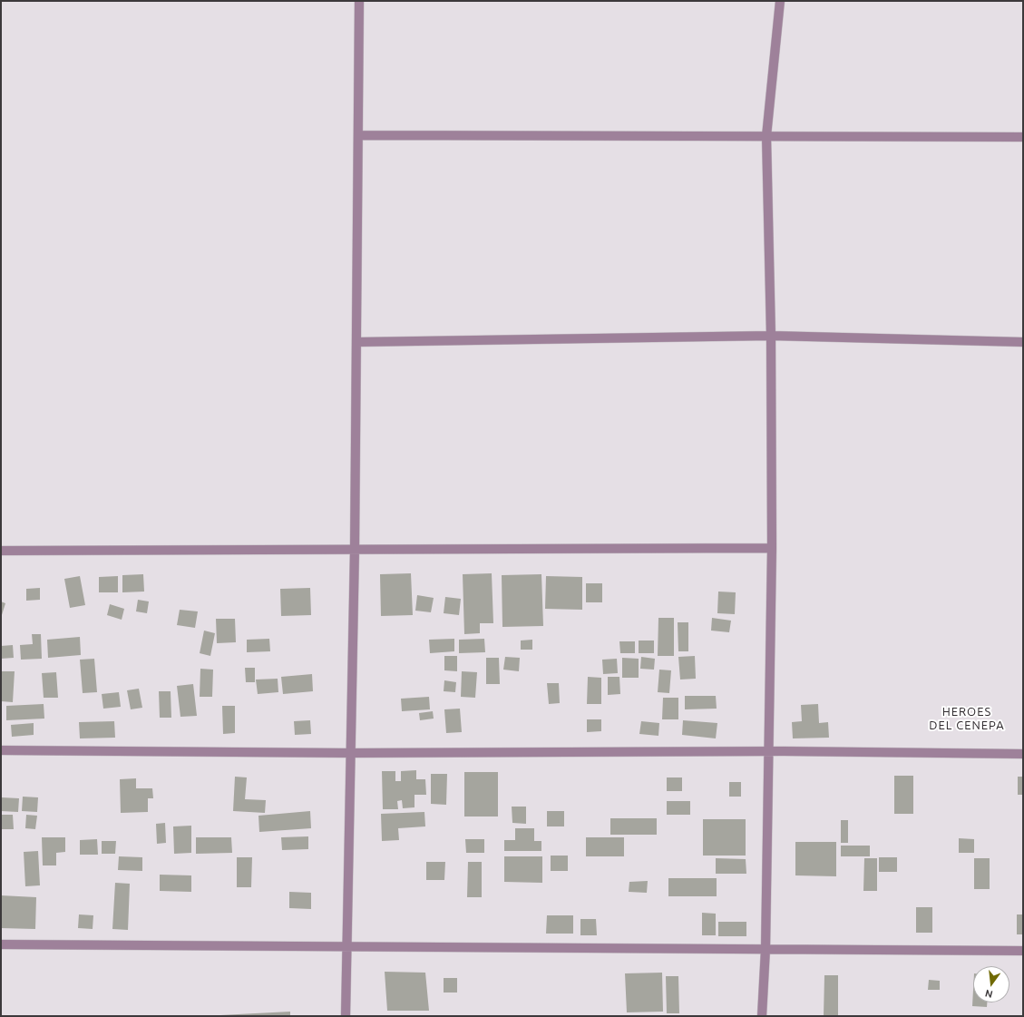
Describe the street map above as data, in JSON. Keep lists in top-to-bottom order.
{
  "districts": ["HEROES DEL CENEPA"],
  "north": "bottom"
}
